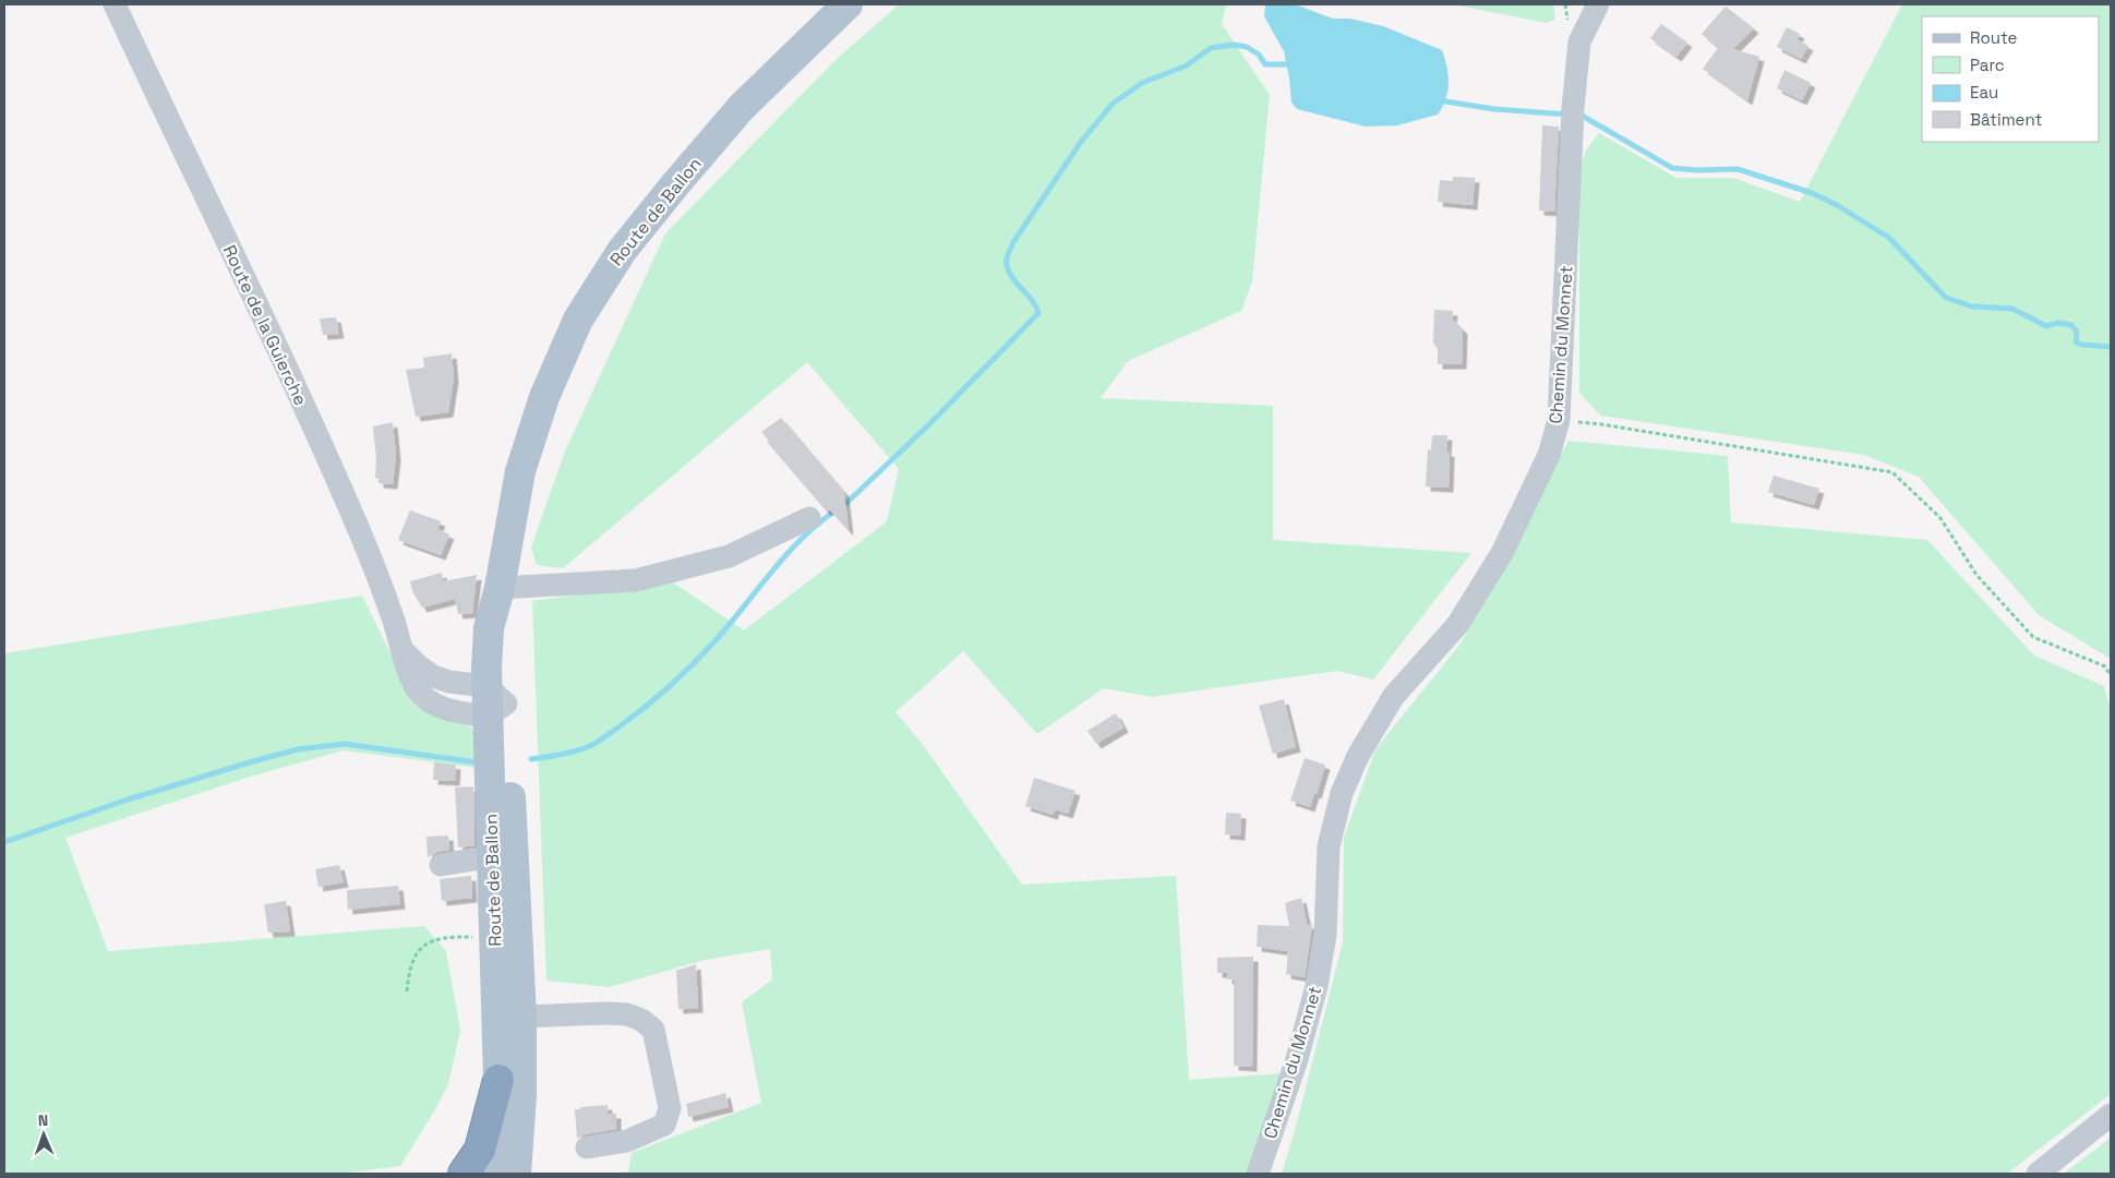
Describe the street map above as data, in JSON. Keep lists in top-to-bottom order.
{
  "streets": {
    "main road": ["Route de Ballon"],
    "street": ["Route de la Guierche", "Chemin du Monnet"]
  },
  "crossings": [
    ["Route de Ballon", "Route de la Guierche"]
  ],
  "legend": [
    "Route",
    "Parc",
    "Eau",
    "Bâtiment"
  ],
  "north": "top"
}
